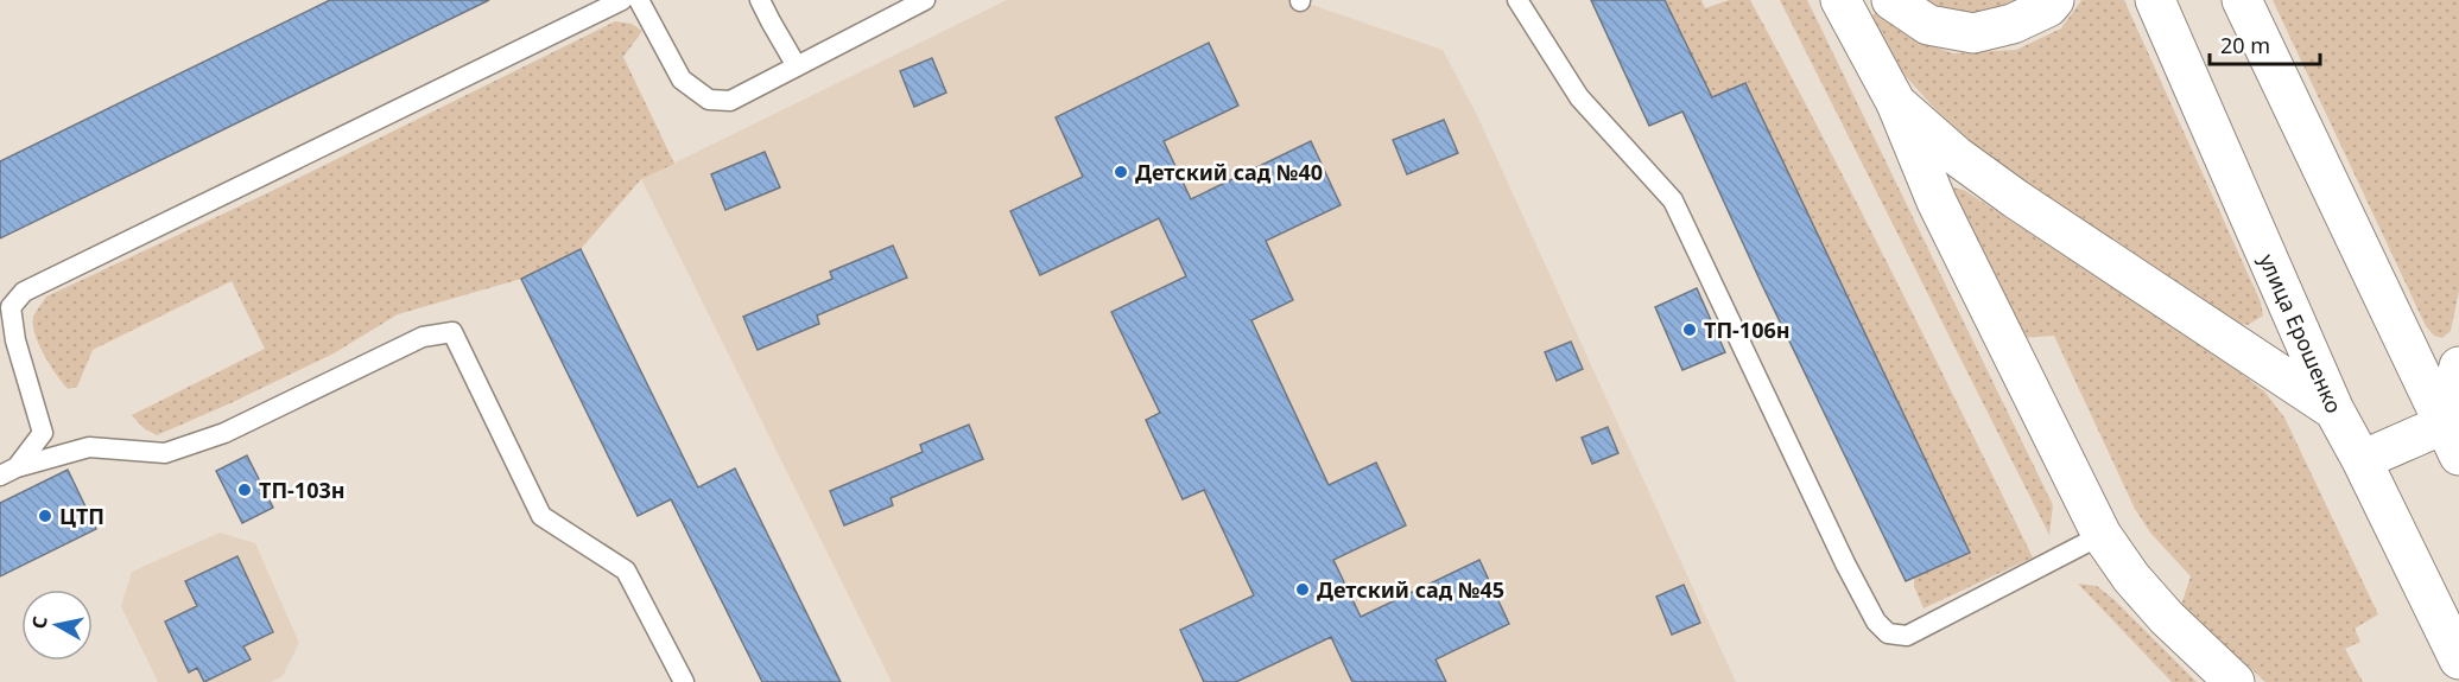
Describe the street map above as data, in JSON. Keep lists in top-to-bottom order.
{
  "streets": {
    "main road": ["улица Ерошенко"]
  },
  "places": [
    "Детский сад №40",
    "ТП-106н",
    "ТП-103н",
    "ЦТП",
    "Детский сад №45"
  ],
  "scale_bar": "20 m",
  "north": "left"
}
